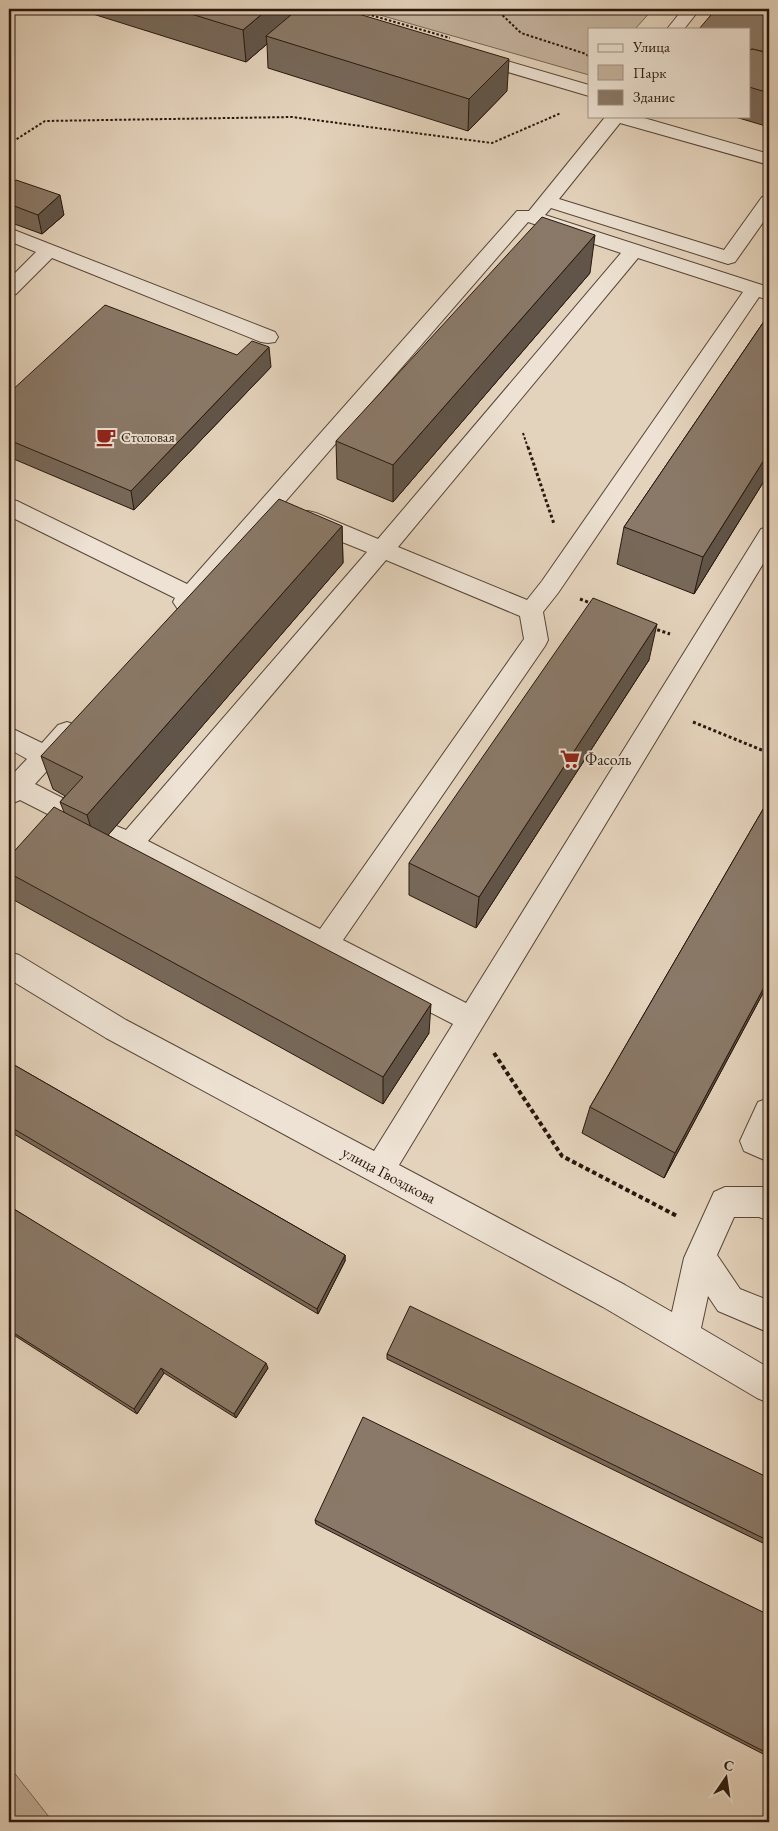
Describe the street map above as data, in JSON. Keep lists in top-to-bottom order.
{
  "streets": {
    "street": ["улица Гвоздкова"]
  },
  "places": {
    "cafe": ["Столовая"],
    "supermarket": ["Фасоль"]
  },
  "legend": ["Улица", "Парк", "Здание"],
  "north": "top"
}
